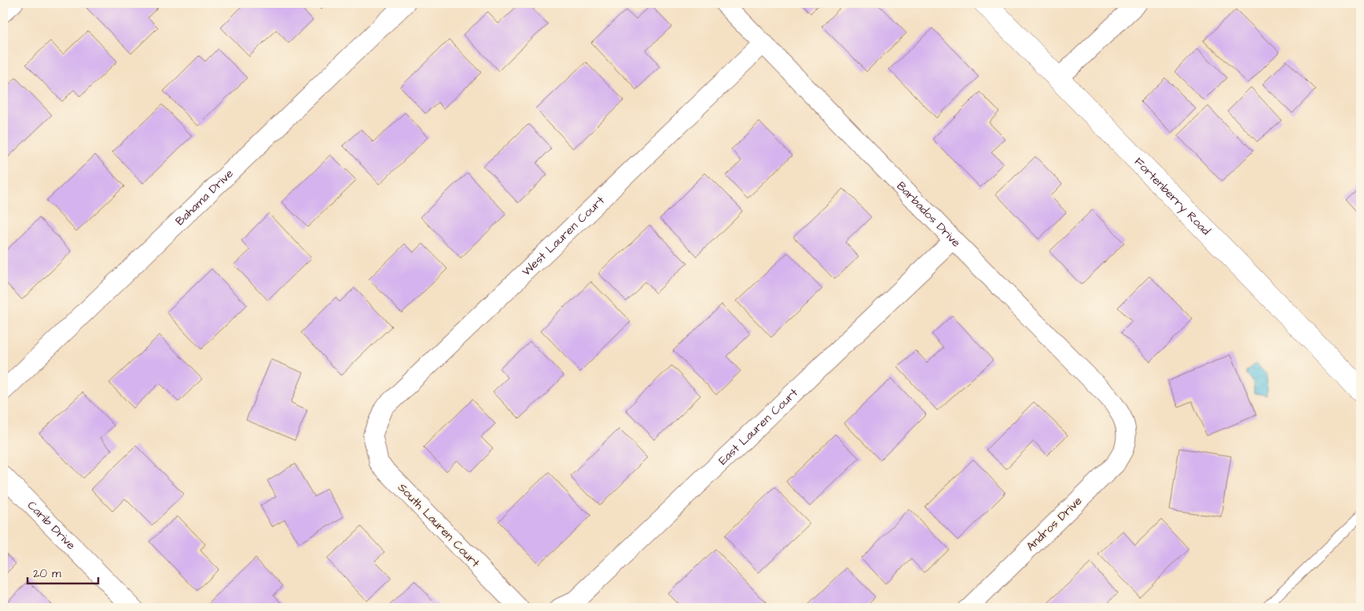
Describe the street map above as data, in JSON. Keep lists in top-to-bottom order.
{
  "streets": {
    "street": [
      "Fortenberry Road",
      "Bahama Drive",
      "Barbados Drive",
      "West Lauren Court",
      "East Lauren Court",
      "Andros Drive",
      "Carib Drive",
      "South Lauren Court"
    ]
  },
  "crossings": [
    ["Barbados Drive", "West Lauren Court"],
    ["Barbados Drive", "East Lauren Court"],
    ["Barbados Drive", "Andros Drive"],
    ["West Lauren Court", "South Lauren Court"]
  ],
  "scale_bar": "20 m"
}
